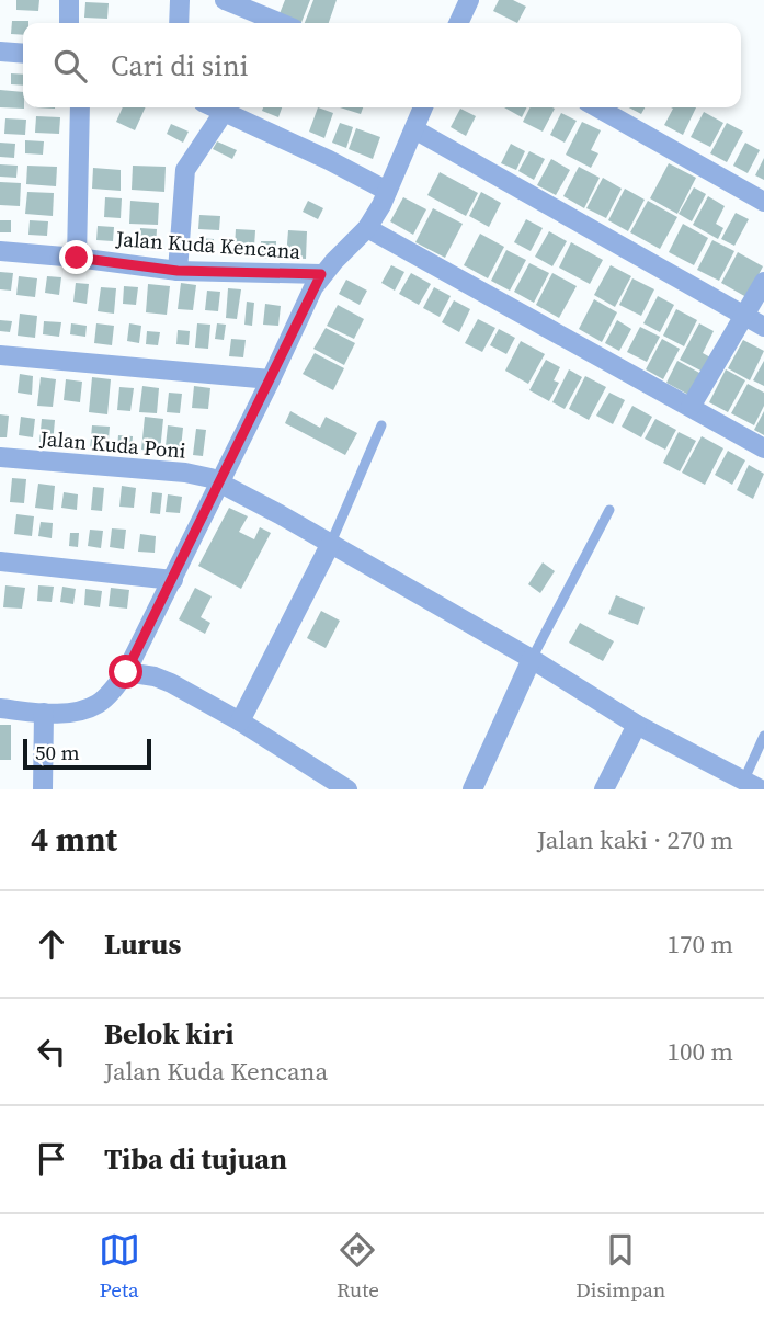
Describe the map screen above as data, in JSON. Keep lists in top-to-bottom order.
{
  "streets": {
    "street": ["Jalan Kuda Kencana", "Jalan Kuda Poni"]
  },
  "scale_bar": "50 m",
  "page": {
    "search": "Cari di sini",
    "scale": "50 m",
    "heading": ["4 mnt", "Jalan kaki · 270 m"],
    "list": [
      ["Lurus", "170 m"],
      ["Belok kiri", "Jalan Kuda Kencana", "100 m"],
      "Tiba di tujuan"
    ],
    "nav": ["Peta", "Rute", "Disimpan"]
  }
}
